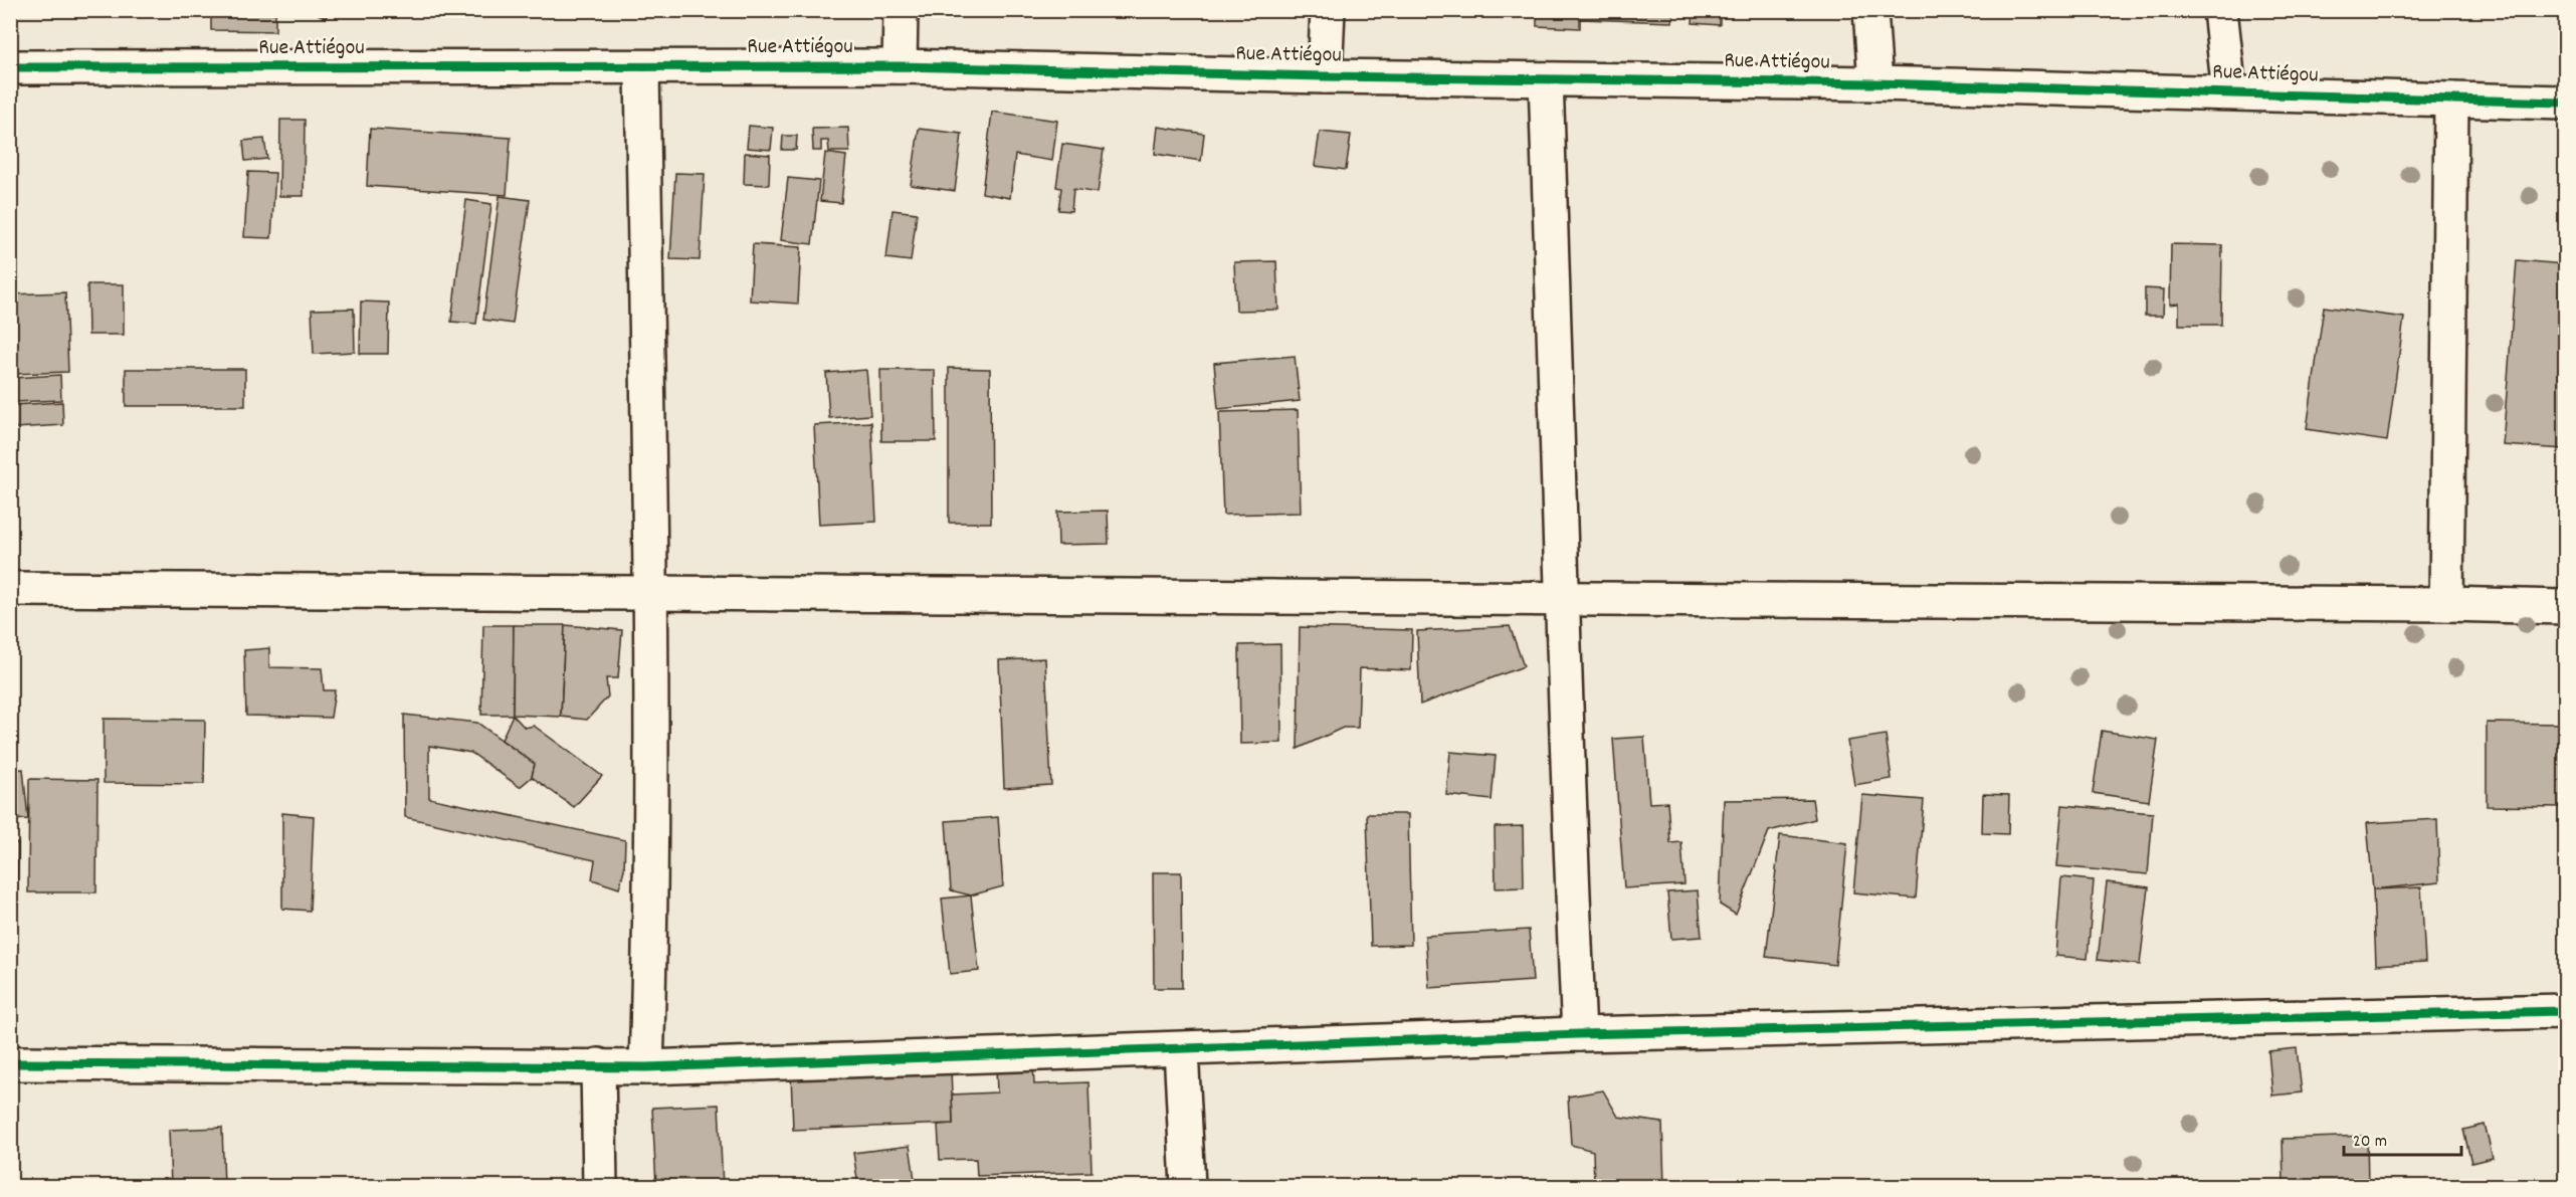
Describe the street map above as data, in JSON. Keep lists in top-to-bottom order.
{
  "streets": {
    "street": ["Rue Attiégou"]
  },
  "scale_bar": "20 m"
}
